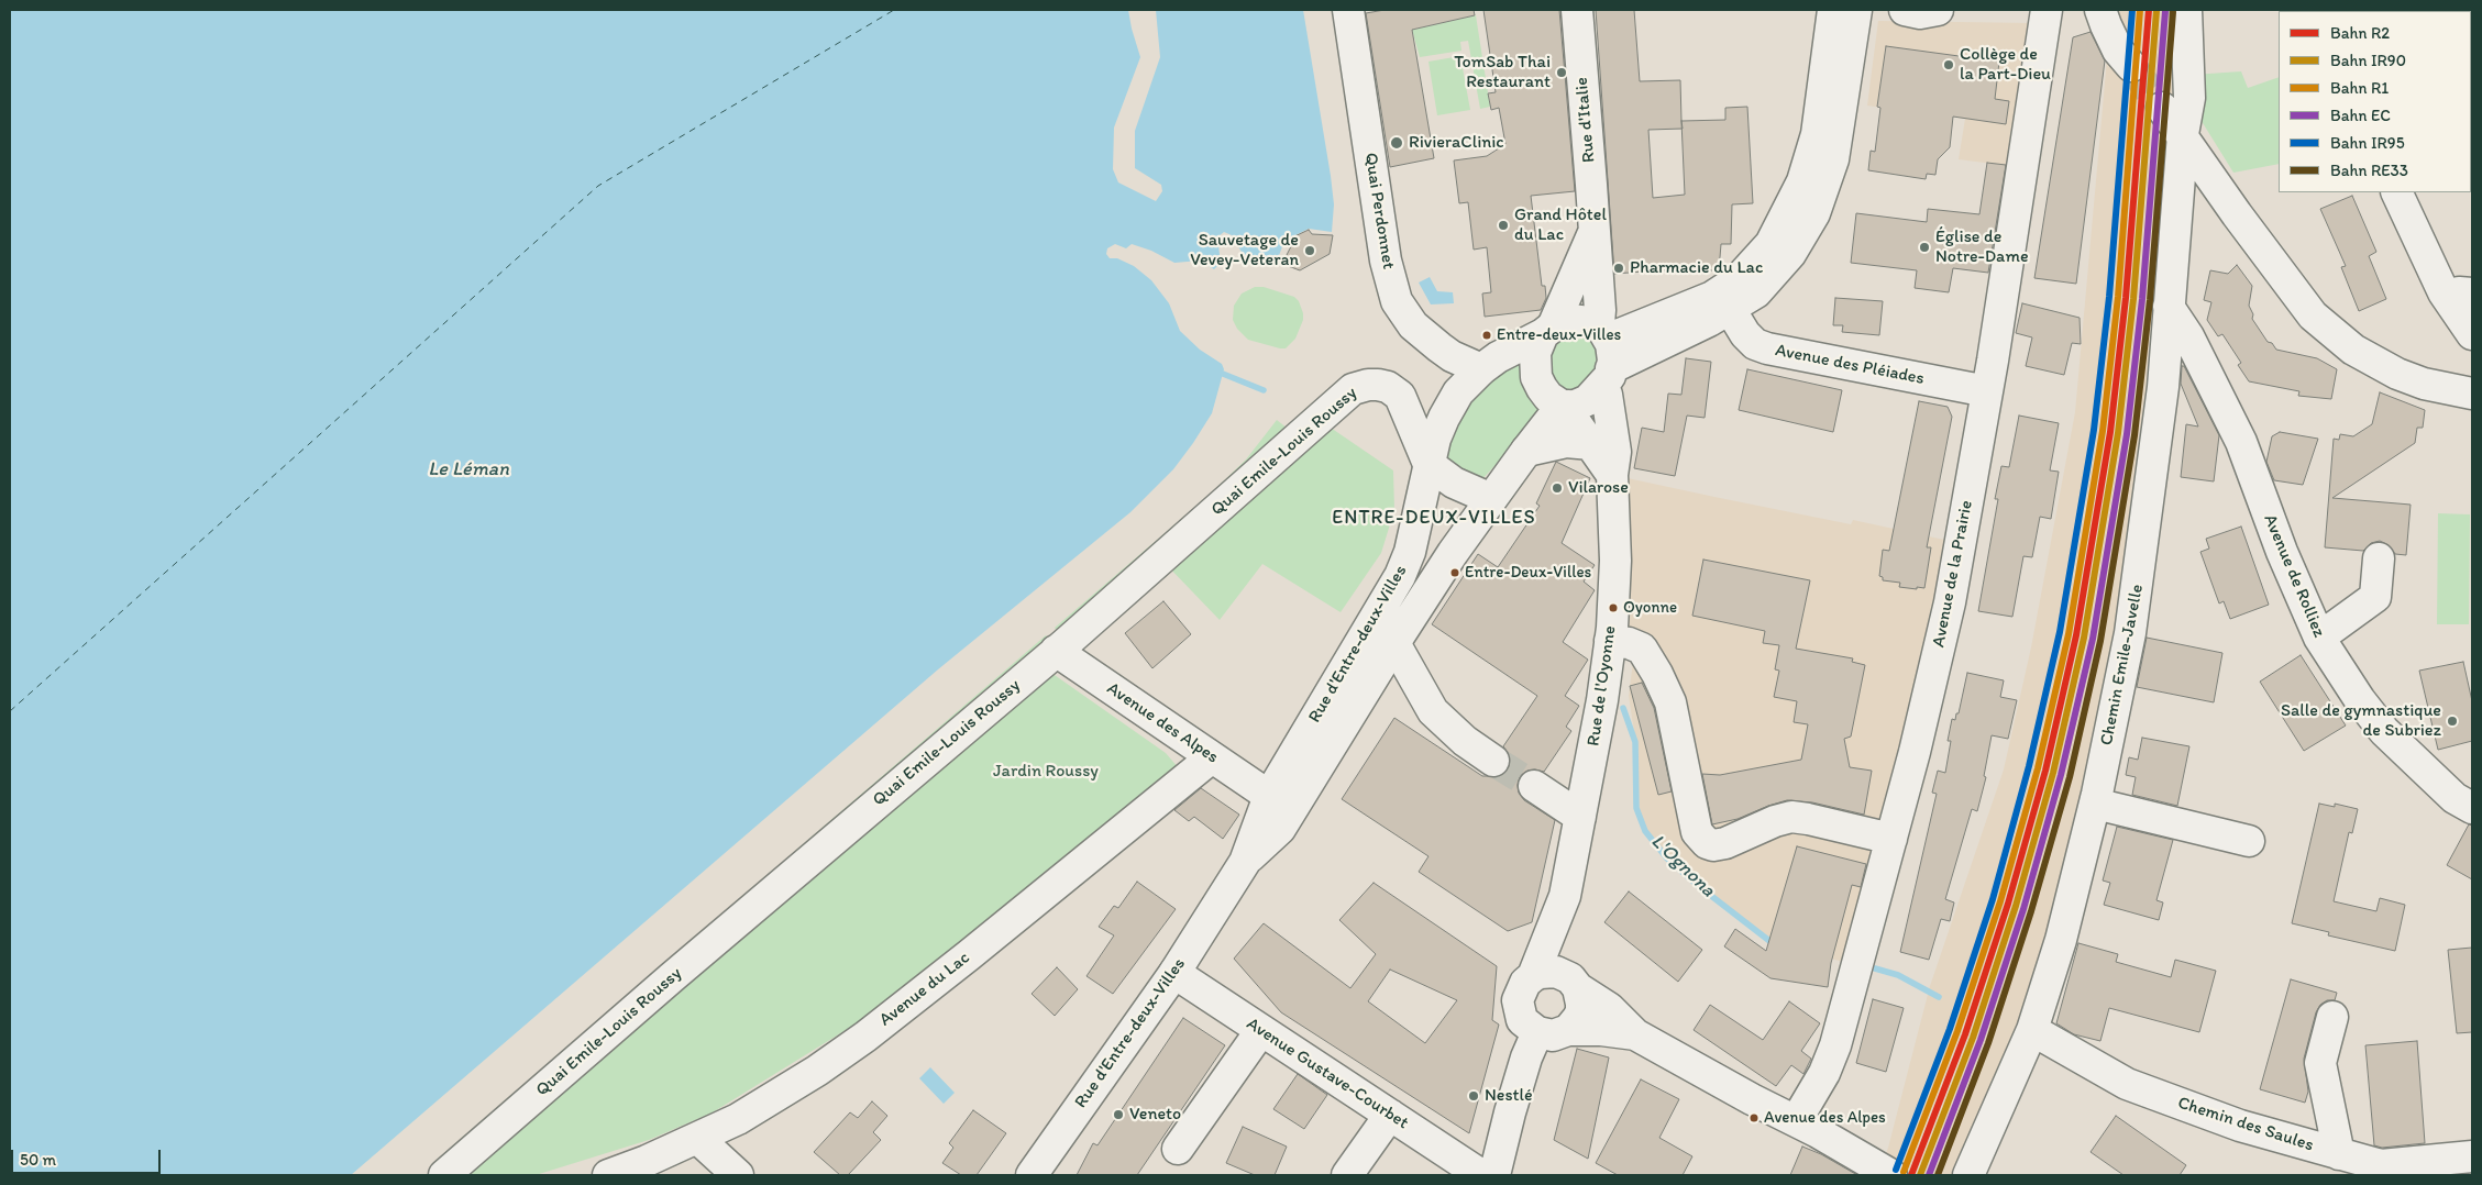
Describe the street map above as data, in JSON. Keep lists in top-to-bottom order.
{
  "streets": {
    "street": [
      "Rue d'Italie",
      "Quai Perdonnet",
      "Avenue des Pléiades",
      "Quai Emile-Louis Roussy",
      "Avenue de la Prairie",
      "Avenue de Rolliez",
      "Rue d'Entre-deux-Villes",
      "Chemin Emile-Javelle",
      "Rue de l'Oyonne",
      "Avenue des Alpes",
      "Avenue du Lac",
      "Avenue Gustave-Courbet",
      "Chemin des Saules"
    ]
  },
  "crossings": [
    ["Rue d'Italie", "Rue d'Entre-deux-Villes"],
    ["Rue d'Italie", "Rue de l'Oyonne"],
    ["Quai Perdonnet", "Rue d'Entre-deux-Villes"],
    ["Avenue des Pléiades", "Avenue de la Prairie"],
    ["Quai Emile-Louis Roussy", "Rue d'Entre-deux-Villes"],
    ["Quai Emile-Louis Roussy", "Avenue des Alpes"],
    ["Avenue de Rolliez", "Chemin Emile-Javelle"],
    ["Rue d'Entre-deux-Villes", "Rue de l'Oyonne"],
    ["Rue d'Entre-deux-Villes", "Avenue des Alpes"],
    ["Rue d'Entre-deux-Villes", "Avenue Gustave-Courbet"],
    ["Chemin Emile-Javelle", "Chemin des Saules"],
    ["Avenue des Alpes", "Avenue du Lac"]
  ],
  "districts": ["ENTRE-DEUX-VILLES"],
  "water": ["Le Léman", "L'Ognona"],
  "parks": ["Jardin Roussy"],
  "places": [
    "Collège de la Part-Dieu",
    "TomSab Thai Restaurant",
    "RivieraClinic",
    "Grand Hôtel du Lac",
    "Église de Notre-Dame",
    "Sauvetage de Vevey-Veteran",
    "Pharmacie du Lac",
    "Entre-deux-Villes",
    "Vilarose",
    "Entre-Deux-Villes",
    "Oyonne",
    "Salle de gymnastique de Subriez",
    "Nestlé",
    "Veneto",
    "Avenue des Alpes"
  ],
  "lines": [
    "rail line R2",
    "rail line R1",
    "rail line IR95",
    "rail line IR90",
    "rail line EC",
    "rail line RE33"
  ],
  "legend": [
    "Bahn R2",
    "Bahn IR90",
    "Bahn R1",
    "Bahn EC",
    "Bahn IR95",
    "Bahn RE33"
  ],
  "scale_bar": "50 m"
}
